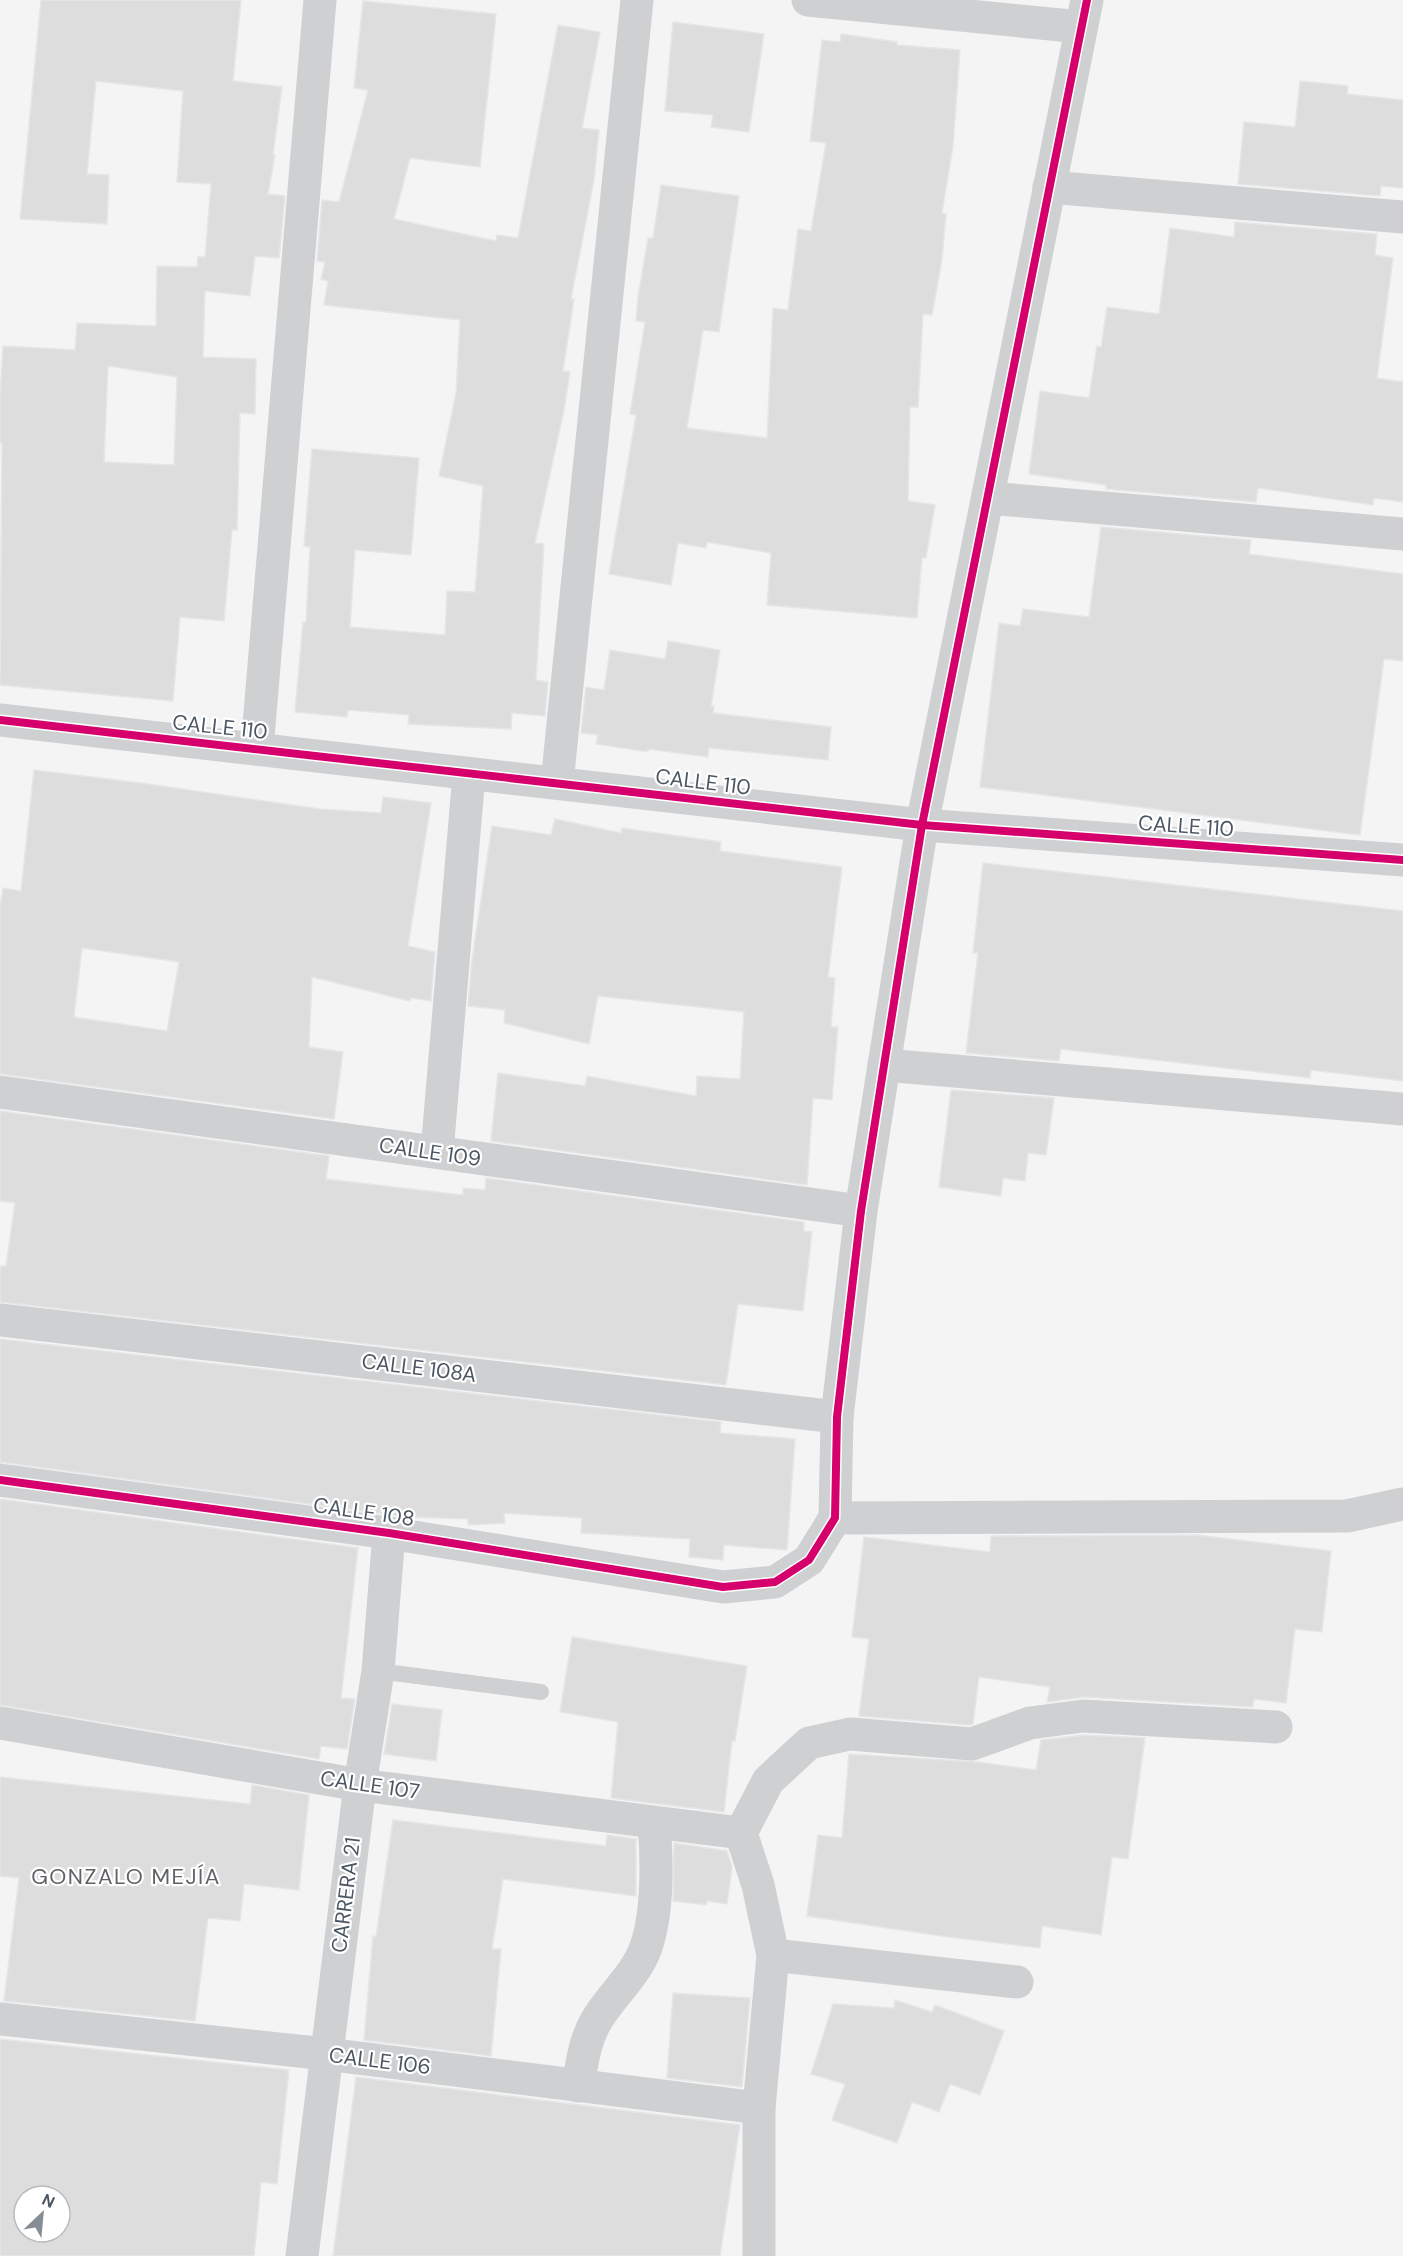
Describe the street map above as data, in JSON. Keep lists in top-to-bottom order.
{
  "streets": {
    "street": [
      "CALLE 110",
      "CALLE 109",
      "CALLE 108A",
      "CALLE 108",
      "CALLE 107",
      "CARRERA 21",
      "CALLE 106"
    ]
  },
  "crossings": [
    ["CALLE 108", "CARRERA 21"],
    ["CALLE 107", "CARRERA 21"],
    ["CARRERA 21", "CALLE 106"]
  ],
  "districts": ["GONZALO MEJÍA"],
  "north": "top right"
}
